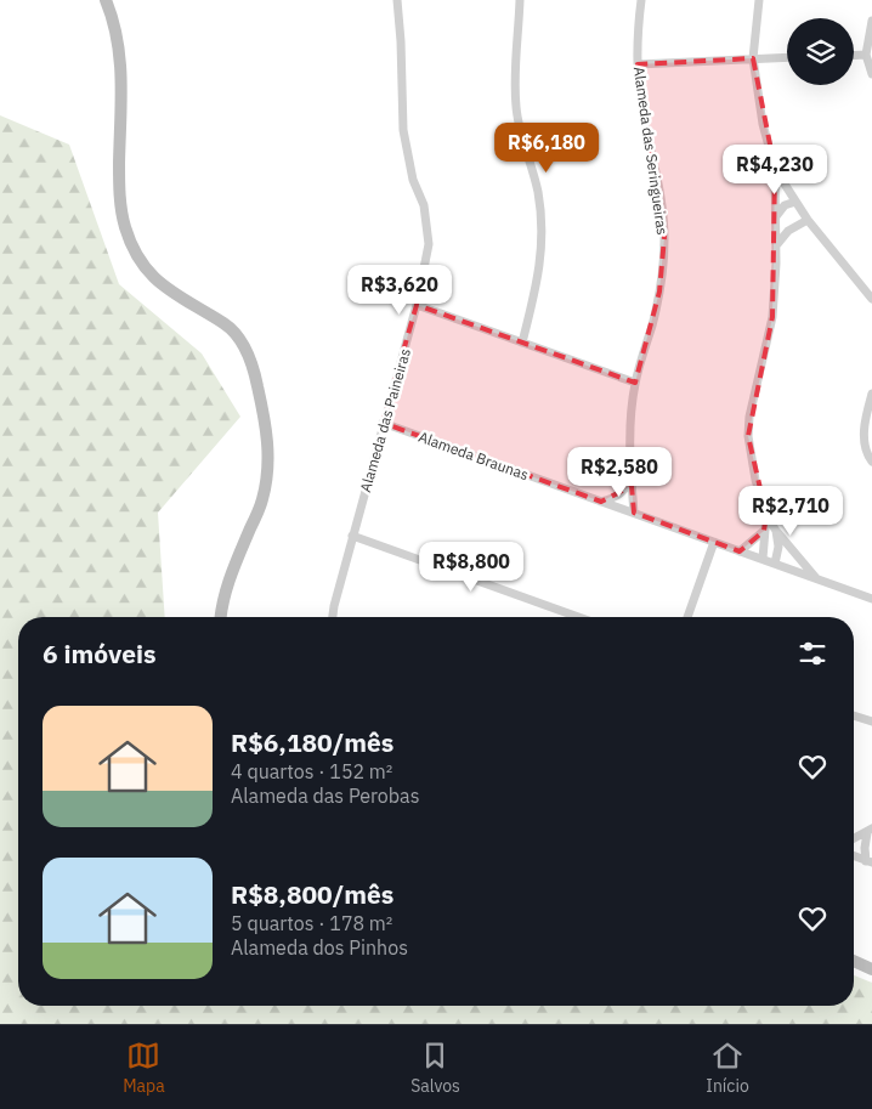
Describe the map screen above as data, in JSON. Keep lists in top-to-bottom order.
{
  "streets": {
    "street": ["Alameda das Seringueiras", "Alameda das Paineiras", "Alameda Braunas"]
  },
  "crossings": [
    ["Alameda das Seringueiras", "Alameda Braunas"],
    ["Alameda das Paineiras", "Alameda Braunas"]
  ],
  "page": {
    "price": [
      "R$6,180",
      "R$4,230",
      "R$3,620",
      "R$2,580",
      "R$2,710",
      "R$8,800"
    ],
    "heading": "6 imóveis",
    "list": [
      {
        "name": "R$6,180/mês",
        "note": "4 quartos · 152 m² · Alameda das Perobas"
      },
      {
        "name": "R$8,800/mês",
        "note": "5 quartos · 178 m² · Alameda dos Pinhos"
      }
    ],
    "tabs": ["Mapa", "Salvos", "Início"]
  }
}
